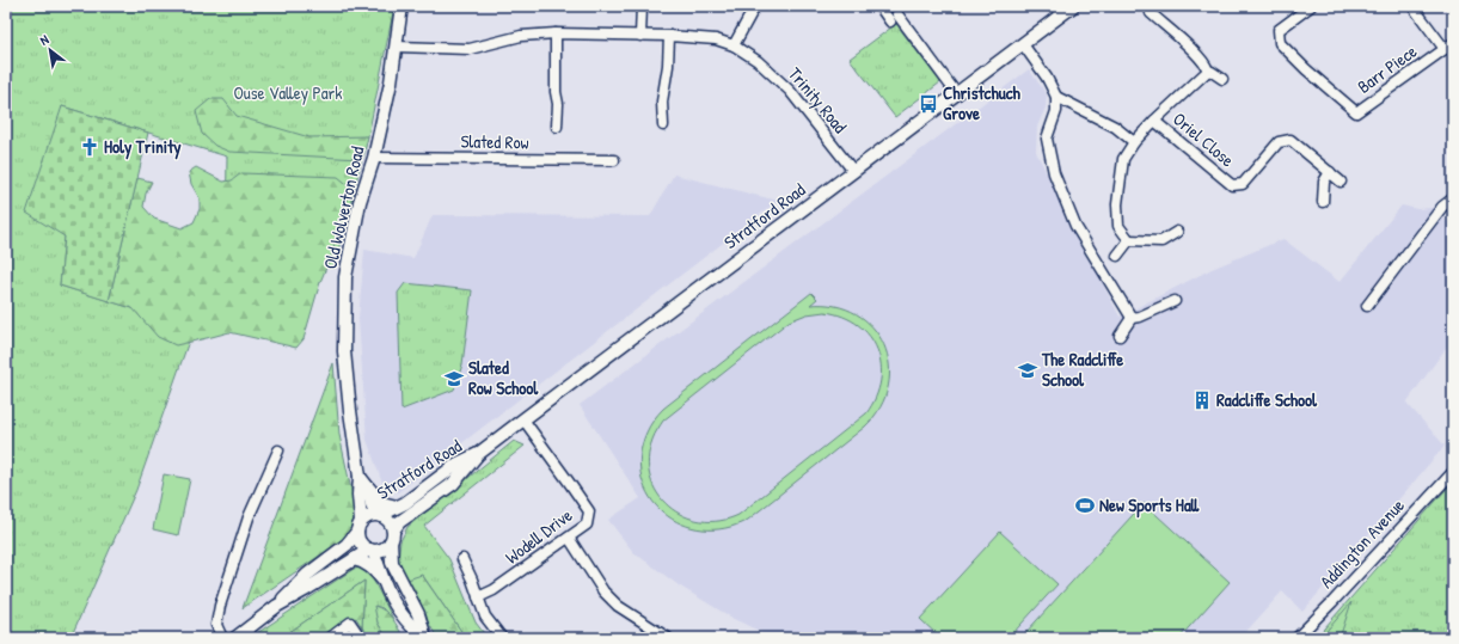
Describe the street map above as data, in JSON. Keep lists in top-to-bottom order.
{
  "streets": {
    "street": [
      "Barr Piece",
      "Trinity Road",
      "Oriel Close",
      "Slated Row",
      "Old Wolverton Road",
      "Stratford Road",
      "Wodell Drive",
      "Addington Avenue"
    ]
  },
  "crossings": [
    ["Trinity Road", "Old Wolverton Road"],
    ["Trinity Road", "Stratford Road"],
    ["Slated Row", "Old Wolverton Road"],
    ["Old Wolverton Road", "Stratford Road"],
    ["Stratford Road", "Wodell Drive"]
  ],
  "parks": ["Ouse Valley Park"],
  "places": {
    "bus stop": ["Christchuch Grove"],
    "church": ["Holy Trinity"],
    "school or university": ["The Radcliffe School", "Slated Row School"],
    "building": ["Radcliffe School"],
    "sports": ["New Sports Hall"]
  },
  "north": "top left"
}
